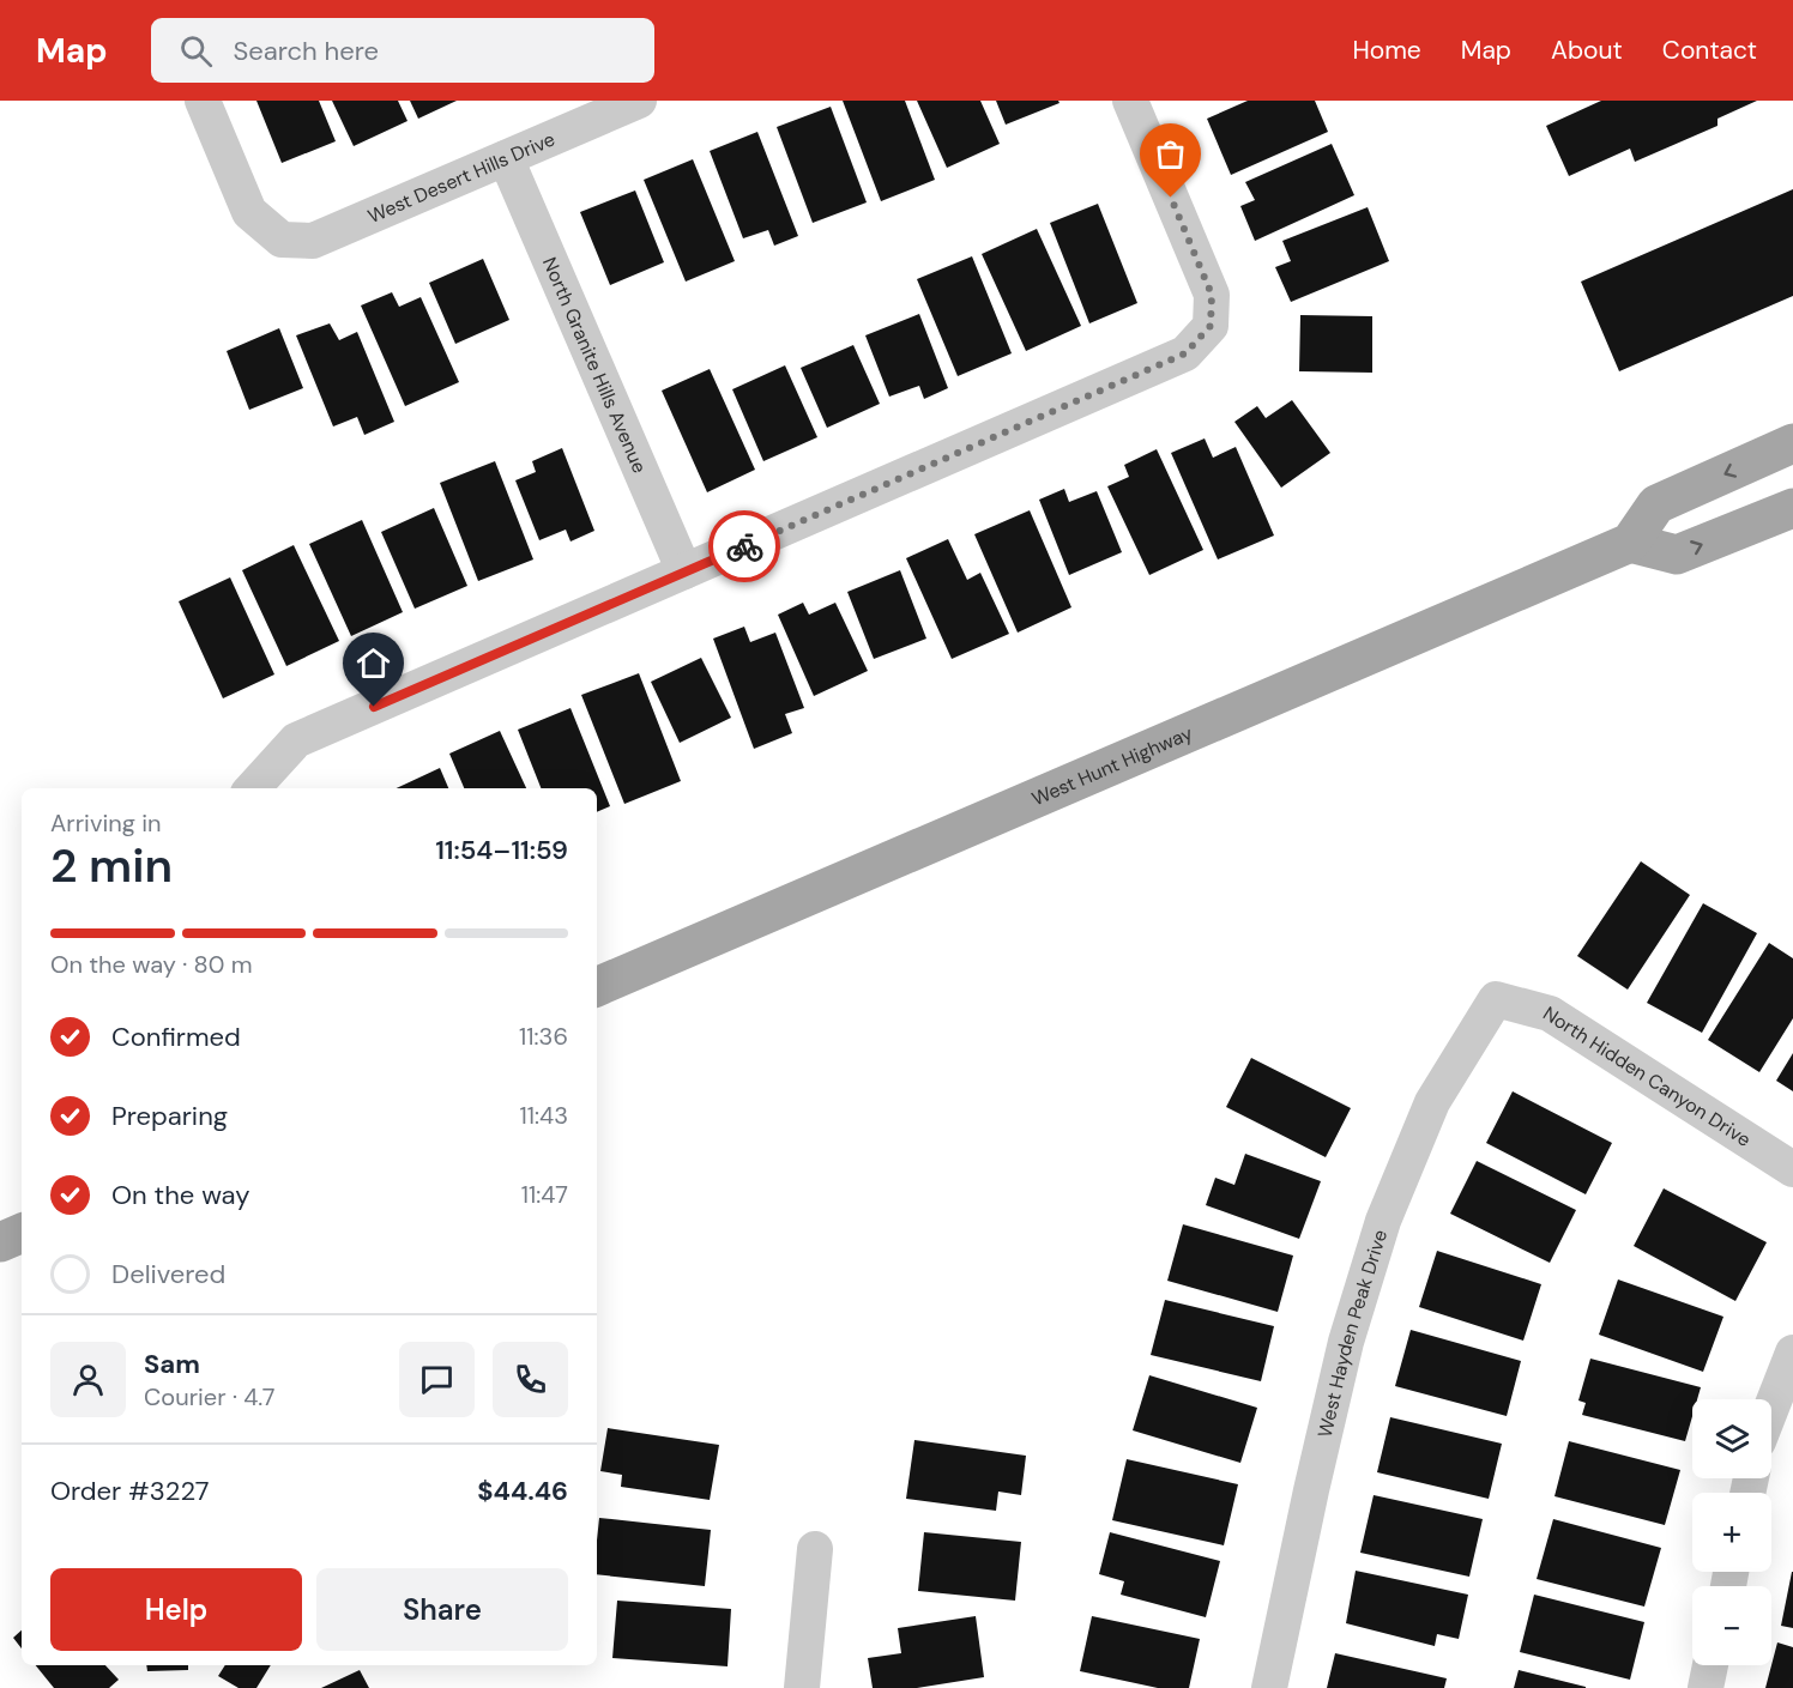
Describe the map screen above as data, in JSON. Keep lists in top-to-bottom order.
{
  "streets": {
    "main road": ["West Hunt Highway"],
    "street": [
      "West Desert Hills Drive",
      "North Granite Hills Avenue",
      "North Hidden Canyon Drive",
      "West Hayden Peak Drive"
    ]
  },
  "crossings": [
    ["West Desert Hills Drive", "North Granite Hills Avenue"],
    ["North Hidden Canyon Drive", "West Hayden Peak Drive"]
  ],
  "page": {
    "header": "Map",
    "search": "Search here",
    "nav": [
      "Home",
      "Map",
      "About",
      "Contact"
    ],
    "heading": ["2 min", "Arriving in", "11:54–11:59"],
    "panel": [
      "Sam",
      "Courier · 4.7",
      "Order #3227",
      "$44.46"
    ],
    "bar": "On the way · 80 m",
    "list": [
      ["Confirmed", "11:36"],
      ["Preparing", "11:43"],
      ["On the way", "11:47"],
      "Delivered"
    ],
    "map_buttons": ["+", "−"],
    "buttons": ["Help", "Share"]
  }
}
